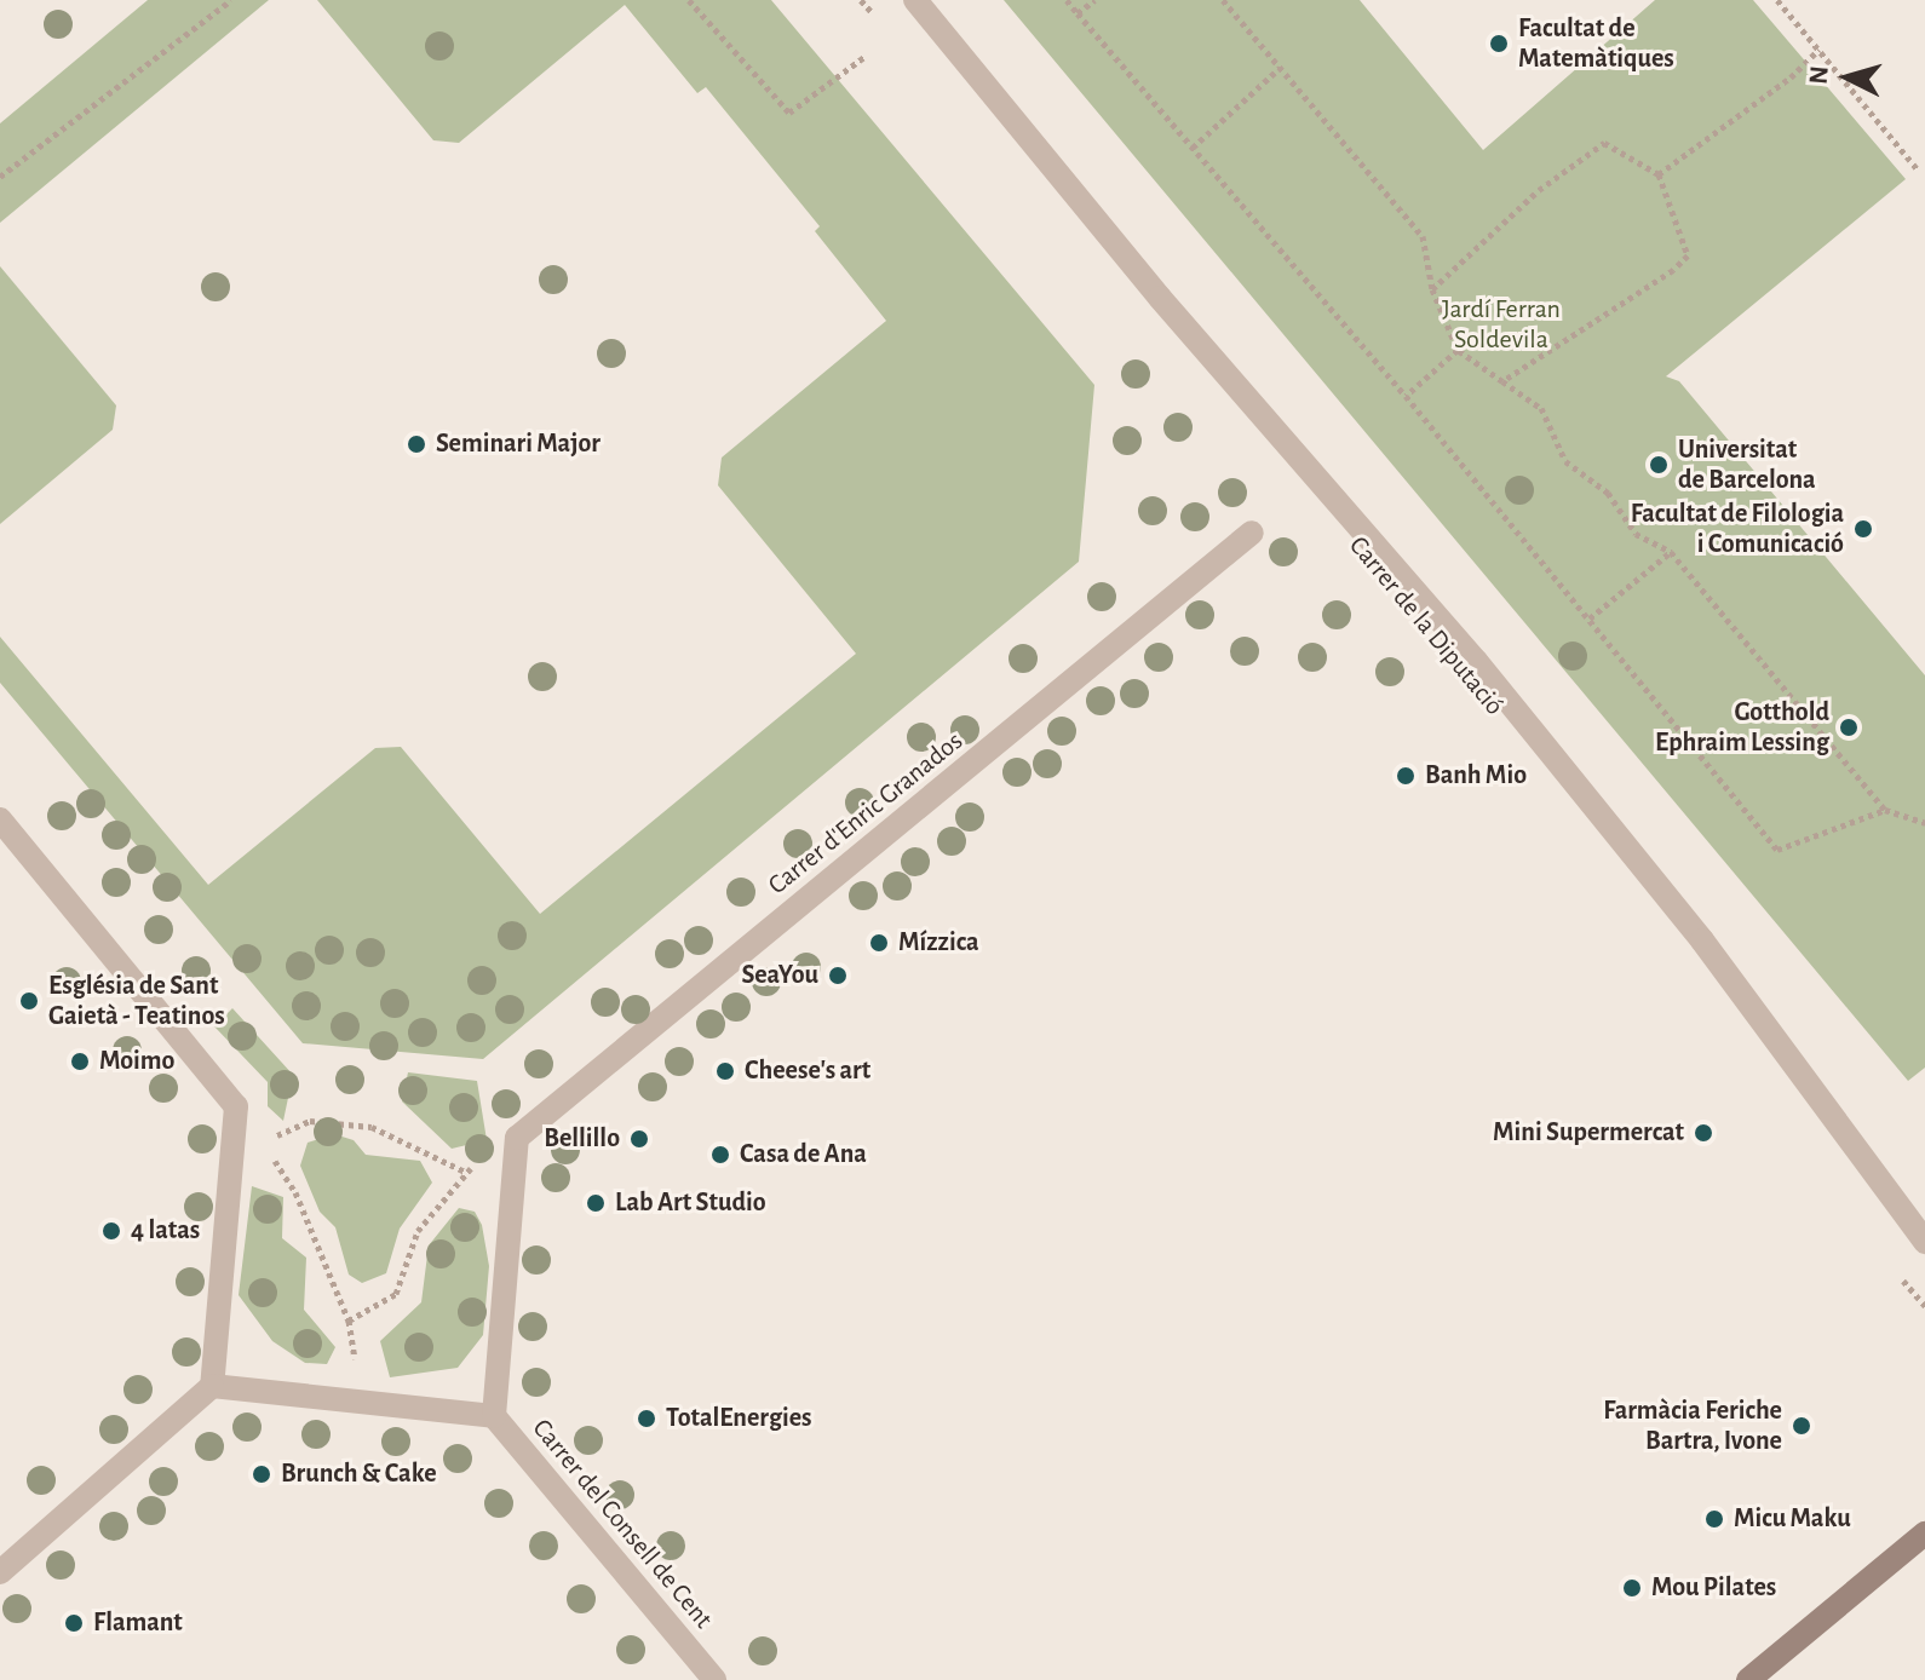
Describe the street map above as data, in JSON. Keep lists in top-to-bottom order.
{
  "streets": {
    "street": ["Carrer de la Diputació", "Carrer d'Enric Granados", "Carrer del Consell de Cent"]
  },
  "parks": ["Jardí Ferran Soldevila"],
  "places": [
    "Facultat de Matemàtiques",
    "Seminari Major",
    "Universitat de Barcelona",
    "Facultat de Filologia i Comunicació",
    "Gotthold Ephraim Lessing",
    "Banh Mio",
    "Mízzica",
    "SeaYou",
    "Església de Sant Gaietà - Teatinos",
    "Moimo",
    "Cheese's art",
    "Mini Supermercat",
    "Bellillo",
    "Casa de Ana",
    "Lab Art Studio",
    "4 latas",
    "TotalEnergies",
    "Farmàcia Feriche Bartra, Ivone",
    "Brunch & Cake",
    "Micu Maku",
    "Mou Pilates",
    "Flamant"
  ],
  "north": "left"
}
